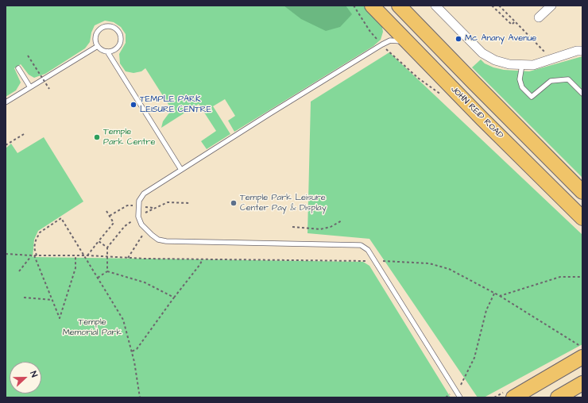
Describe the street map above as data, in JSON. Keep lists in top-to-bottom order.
{
  "streets": {
    "highway": ["JOHN REID ROAD"]
  },
  "parks": ["Temple Memorial Park"],
  "places": [
    "Mc Anany Avenue",
    "TEMPLE PARK LEISURE CENTRE",
    "Temple Park Centre",
    "Temple Park Leisure Center Pay & Display"
  ],
  "north": "right"
}
